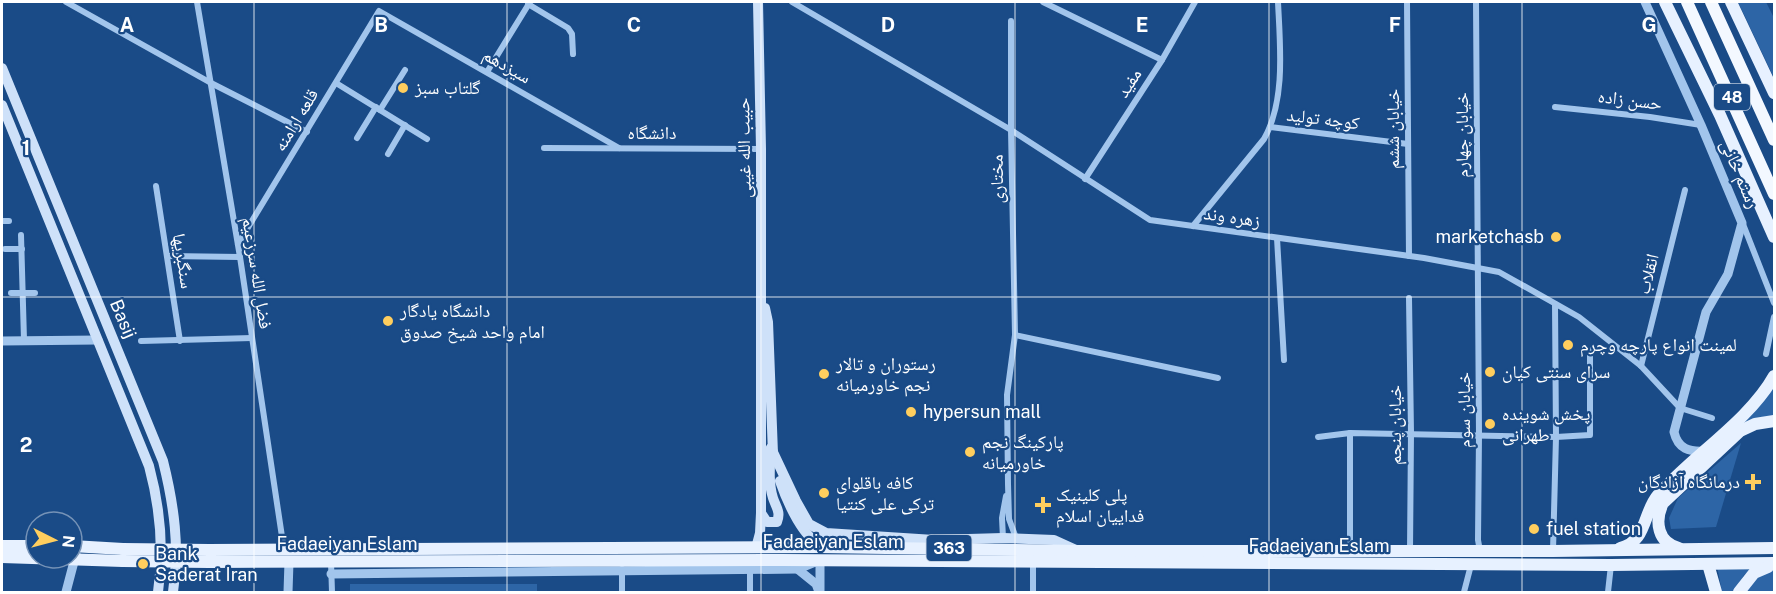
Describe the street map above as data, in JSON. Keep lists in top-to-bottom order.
{
  "streets": {
    "highway": ["48"],
    "main road": [
      "حبیب الله غیبی",
      "Basij",
      "Fadaeiyan Eslam",
      "363"
    ],
    "street": [
      "سیزدهم",
      "مفید",
      "حسن زاده",
      "کوچه تولید",
      "قلعه ارامنه",
      "خیابان ششم",
      "دانشگاه",
      "خیابان چهارم",
      "رستم خانی",
      "مختاری",
      "زهره وند",
      "سنگبریها",
      "فضل الله سرزعیم",
      "انقلاب",
      "خیابان سوم",
      "خیابان پنجم"
    ]
  },
  "crossings": [
    ["سیزدهم", "قلعه ارامنه"],
    ["سیزدهم", "دانشگاه"],
    ["مفید", "زهره وند"],
    ["حسن زاده", "رستم خانی"],
    ["کوچه تولید", "خیابان ششم"],
    ["قلعه ارامنه", "فضل الله سرزعیم"],
    ["خیابان ششم", "زهره وند"],
    ["دانشگاه", "حبیب الله غیبی"],
    ["خیابان چهارم", "زهره وند"],
    ["خیابان چهارم", "خیابان سوم"],
    ["حبیب الله غیبی", "Fadaeiyan Eslam"],
    ["رستم خانی", "زهره وند"],
    ["مختاری", "زهره وند"],
    ["زهره وند", "انقلاب"],
    ["زهره وند", "خیابان سوم"],
    ["فضل الله سرزعیم", "Fadaeiyan Eslam"],
    ["خیابان سوم", "Fadaeiyan Eslam"],
    ["خیابان پنجم", "Fadaeiyan Eslam"]
  ],
  "places": {
    "other": [
      "گلتاب سبز",
      "marketchasb",
      "دانشگاه یادگار امام واحد شیخ صدوق",
      "لمینت انواع پارچه وچرم",
      "سرای سنتی کیان",
      "رستوران و تالار نجم خاورمیانه",
      "hypersun mall",
      "پخش شوینده طهرانی",
      "پارکینگ نجم خاورمیانه",
      "کافه باقلوای ترکی علی کنتیا",
      "fuel station",
      "Bank Saderat Iran"
    ],
    "health": ["درمانگاه آزادگان", "پلی کلینیک فداییان اسلام"]
  },
  "north": "right",
  "grid": {
    "columns": [
      "A",
      "B",
      "C",
      "D",
      "E",
      "F",
      "G"
    ],
    "rows": ["1", "2"]
  }
}
